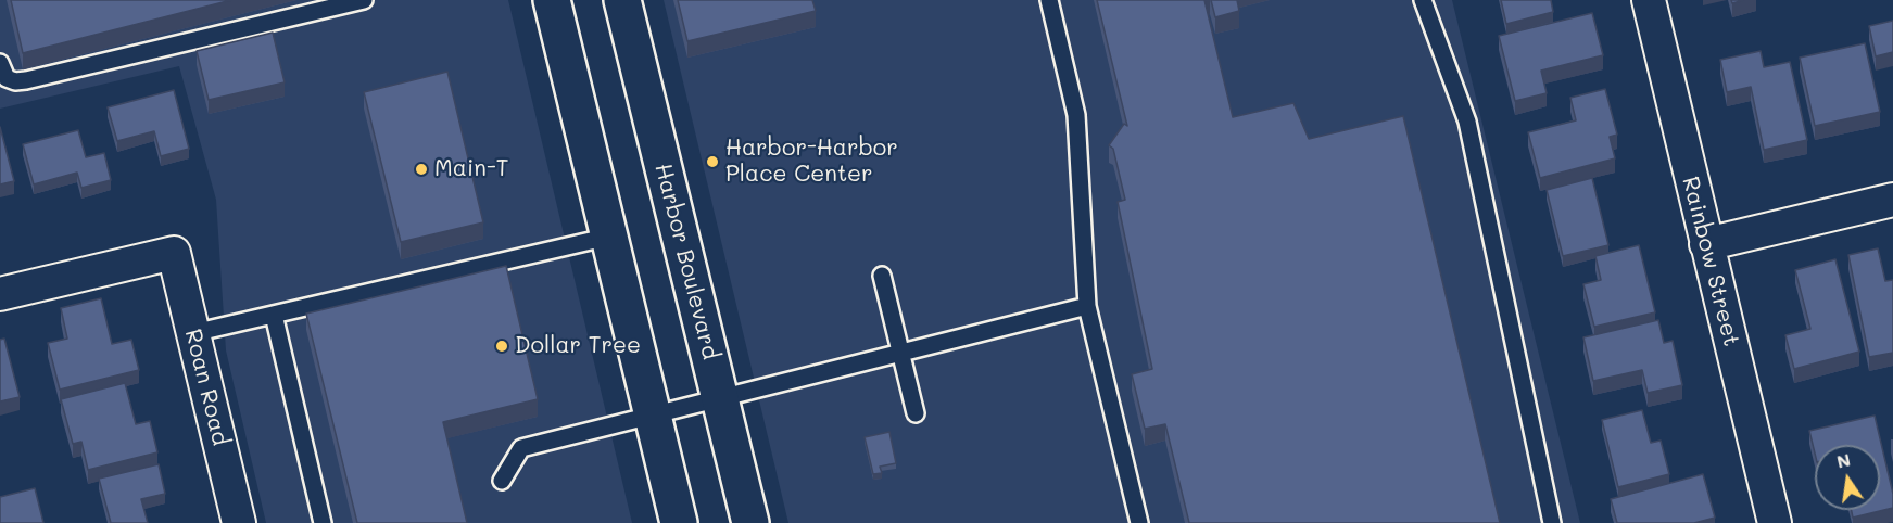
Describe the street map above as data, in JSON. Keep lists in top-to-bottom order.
{
  "streets": {
    "main road": ["Harbor Boulevard"],
    "street": ["Rainbow Street", "Roan Road"]
  },
  "places": ["Harbor-Harbor Place Center", "Main-T", "Dollar Tree"],
  "north": "top"
}
